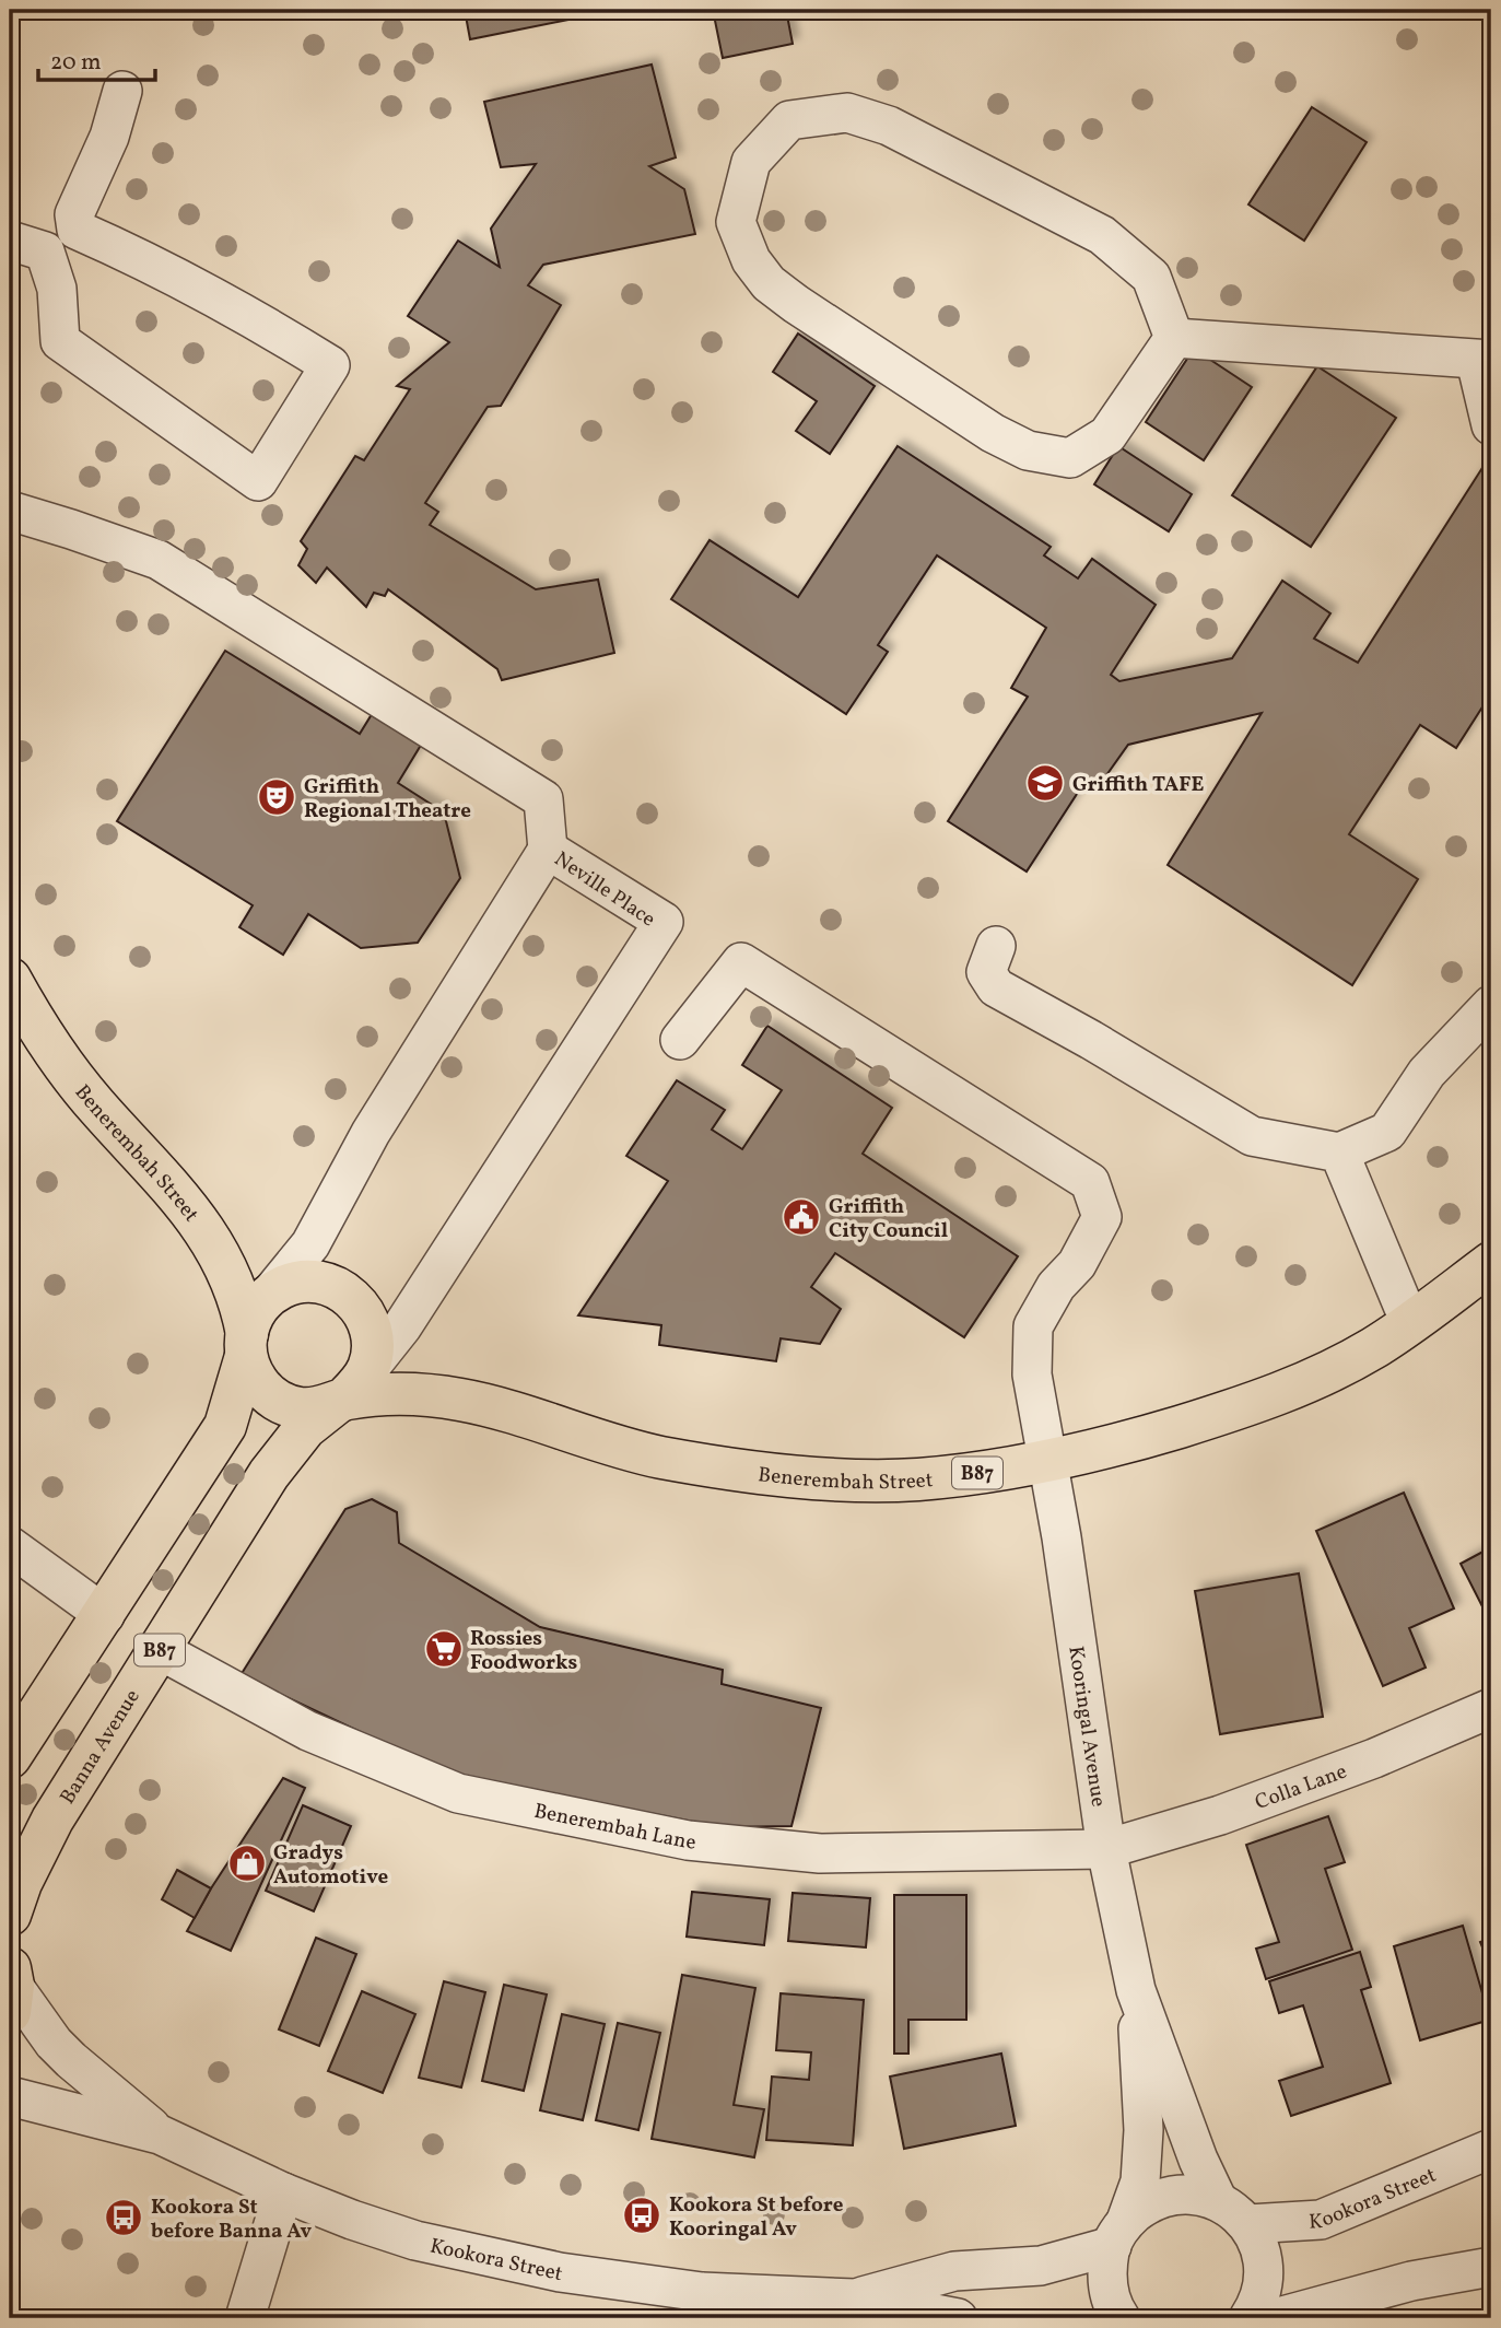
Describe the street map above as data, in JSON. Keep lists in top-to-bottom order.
{
  "streets": {
    "main road": ["Benerembah Street", "B87", "Banna Avenue"],
    "street": [
      "Neville Place",
      "Kooringal Avenue",
      "Colla Lane",
      "Benerembah Lane",
      "Kookora Street"
    ]
  },
  "crossings": [
    ["Neville Place", "Benerembah Street"],
    ["Neville Place", "B87"],
    ["Neville Place", "Banna Avenue"],
    ["Benerembah Street", "B87"],
    ["Benerembah Street", "Kooringal Avenue"],
    ["Benerembah Street", "Banna Avenue"],
    ["B87", "Banna Avenue"],
    ["Kooringal Avenue", "Colla Lane"],
    ["Kooringal Avenue", "Benerembah Lane"],
    ["Kooringal Avenue", "Kookora Street"],
    ["Banna Avenue", "Benerembah Lane"],
    ["Colla Lane", "Benerembah Lane"]
  ],
  "places": {
    "school or university": ["Griffith TAFE"],
    "theatre": ["Griffith Regional Theatre"],
    "public building": ["Griffith City Council"],
    "supermarket": ["Rossies Foodworks"],
    "shop": ["Gradys Automotive"],
    "bus stop": ["Kookora St before Kooringal Av", "Kookora St before Banna Av"]
  },
  "scale_bar": "20 m"
}
